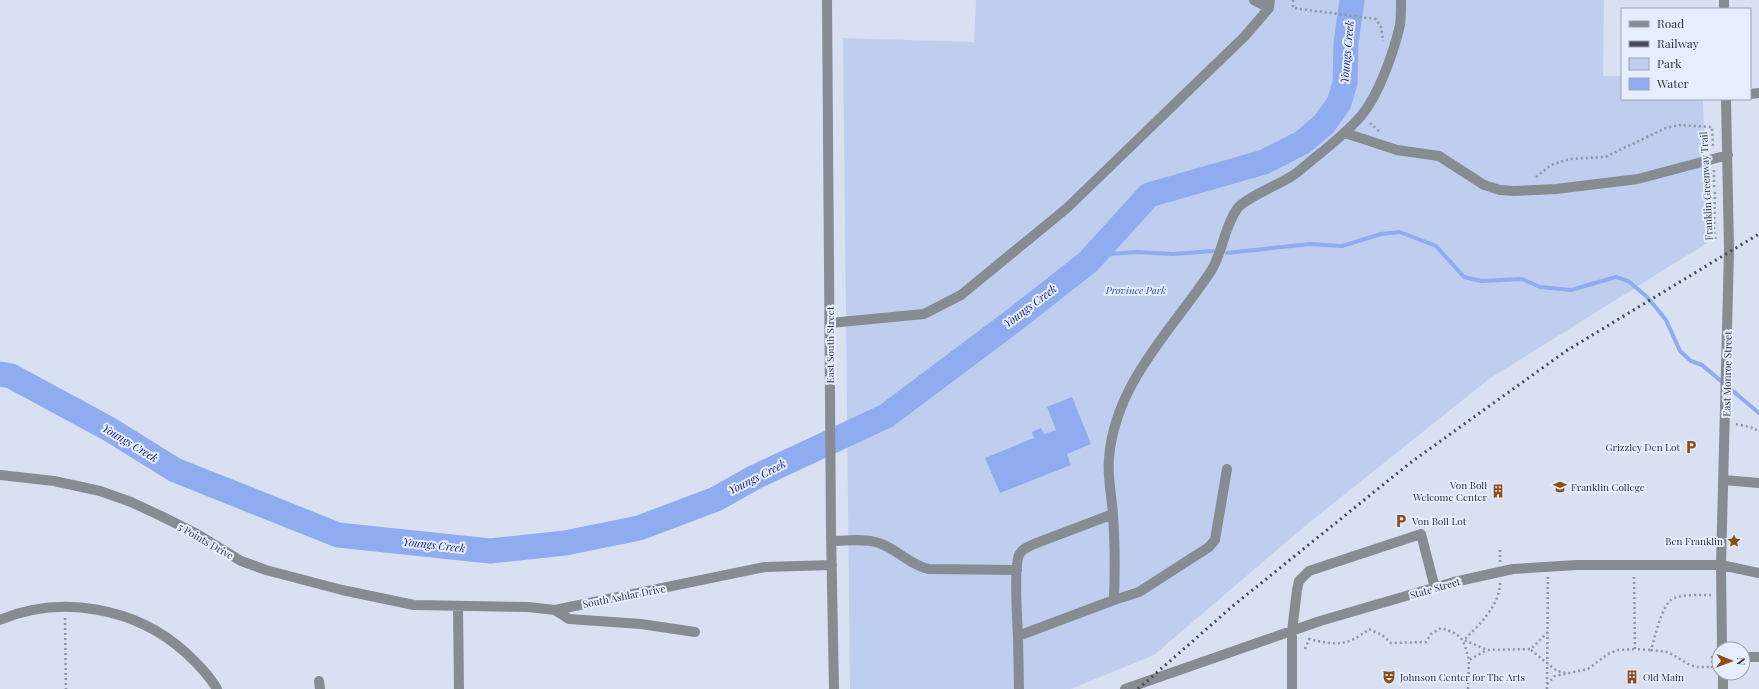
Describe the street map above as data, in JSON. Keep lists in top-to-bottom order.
{
  "streets": {
    "street": [
      "East South Street",
      "East Monroe Street",
      "5 Points Drive",
      "State Street",
      "South Ashlar Drive"
    ],
    "path": ["Franklin Greenway Trail"]
  },
  "crossings": [
    ["East South Street", "South Ashlar Drive"],
    ["East Monroe Street", "State Street"],
    ["5 Points Drive", "South Ashlar Drive"]
  ],
  "water": ["Youngs Creek"],
  "parks": ["Province Park"],
  "places": {
    "parking": ["Grizzley Den Lot", "Von Boll Lot"],
    "school or university": ["Franklin College"],
    "building": ["Von Boll Welcome Center", "Old Main"],
    "place": ["Ben Franklin"],
    "theatre": ["Johnson Center for The Arts"]
  },
  "legend": [
    "Road",
    "Railway",
    "Park",
    "Water"
  ],
  "north": "right"
}
